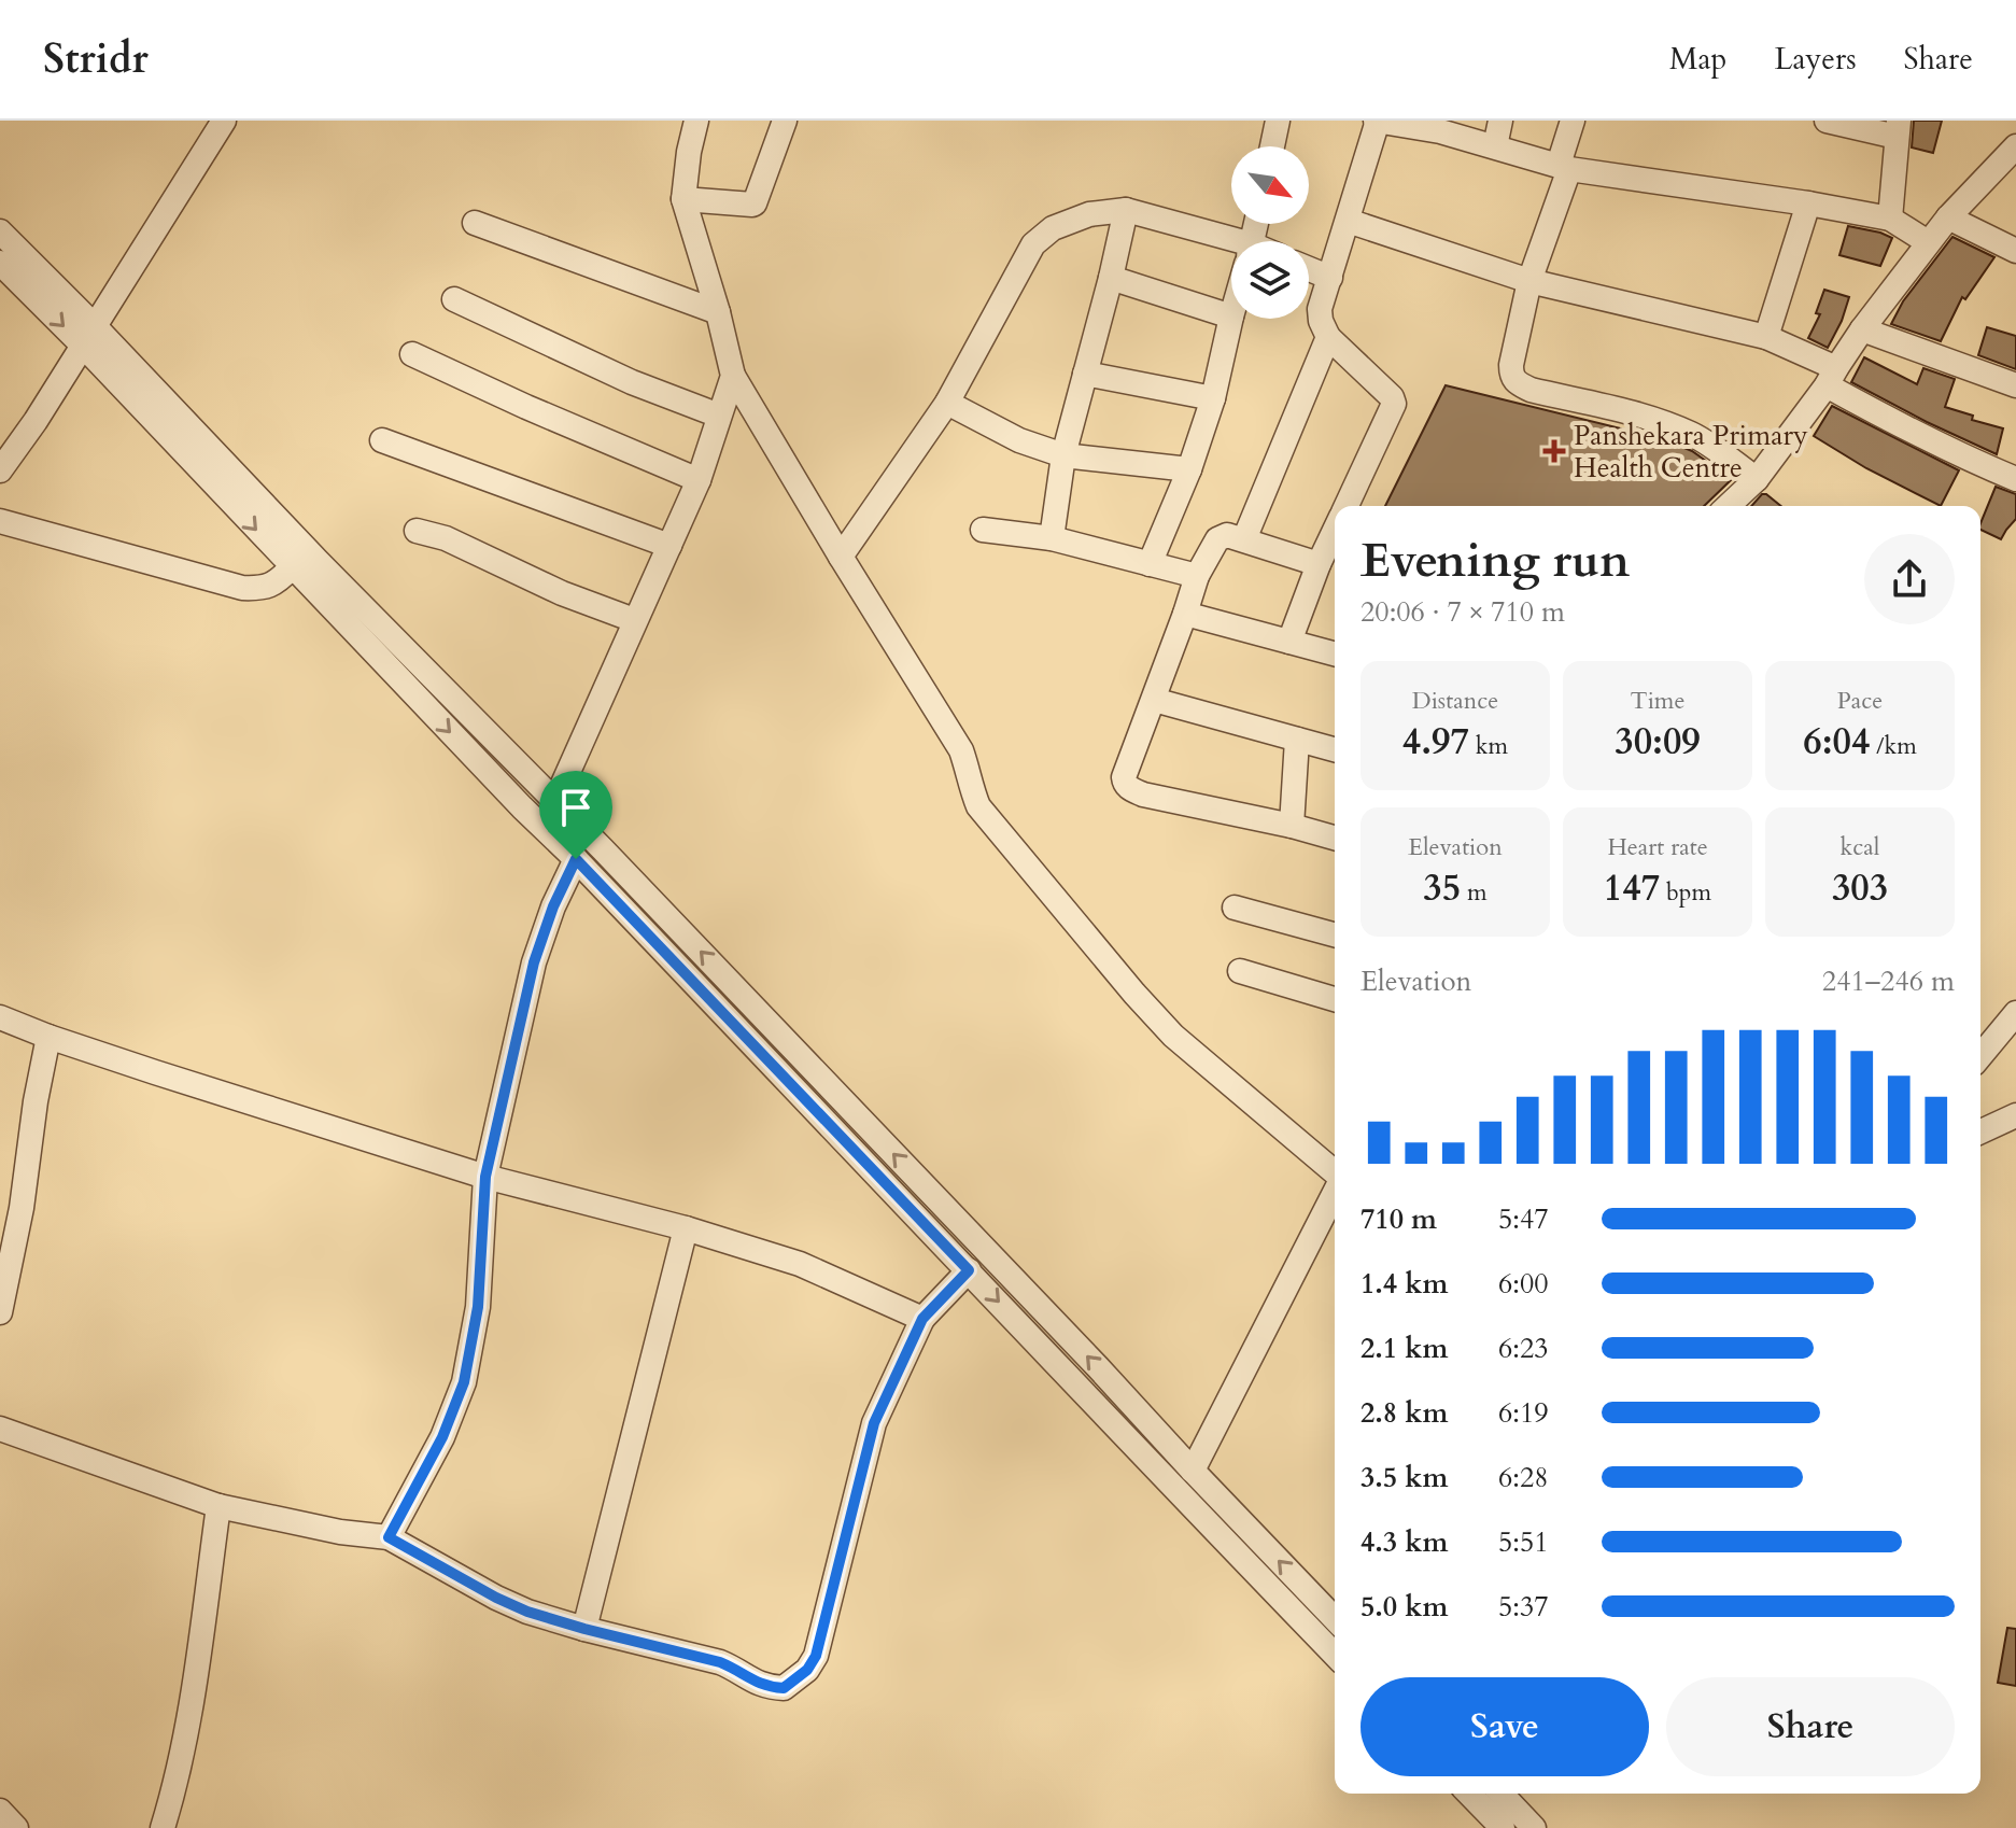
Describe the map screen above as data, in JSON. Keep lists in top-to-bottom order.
{
  "places": {
    "health": ["Panshekara Primary Health Centre"]
  },
  "north": "bottom right",
  "page": {
    "header": "Stridr",
    "nav": ["Map", "Layers", "Share"],
    "heading": ["Evening run", "20:06 · 7 × 710 m"],
    "stats": [
      ["Distance", "4.97 km"],
      ["Time", "30:09"],
      ["Pace", "6:04 /km"],
      ["Elevation", "35 m"],
      ["Heart rate", "147 bpm"],
      ["kcal", "303"]
    ],
    "chart": ["Elevation", "241–246 m"],
    "list": [
      {
        "name": "710 m",
        "note": "5:47"
      },
      {
        "name": "1.4 km",
        "note": "6:00"
      },
      {
        "name": "2.1 km",
        "note": "6:23"
      },
      {
        "name": "2.8 km",
        "note": "6:19"
      },
      {
        "name": "3.5 km",
        "note": "6:28"
      },
      {
        "name": "4.3 km",
        "note": "5:51"
      },
      {
        "name": "5.0 km",
        "note": "5:37"
      }
    ],
    "buttons": ["Save", "Share"]
  }
}
